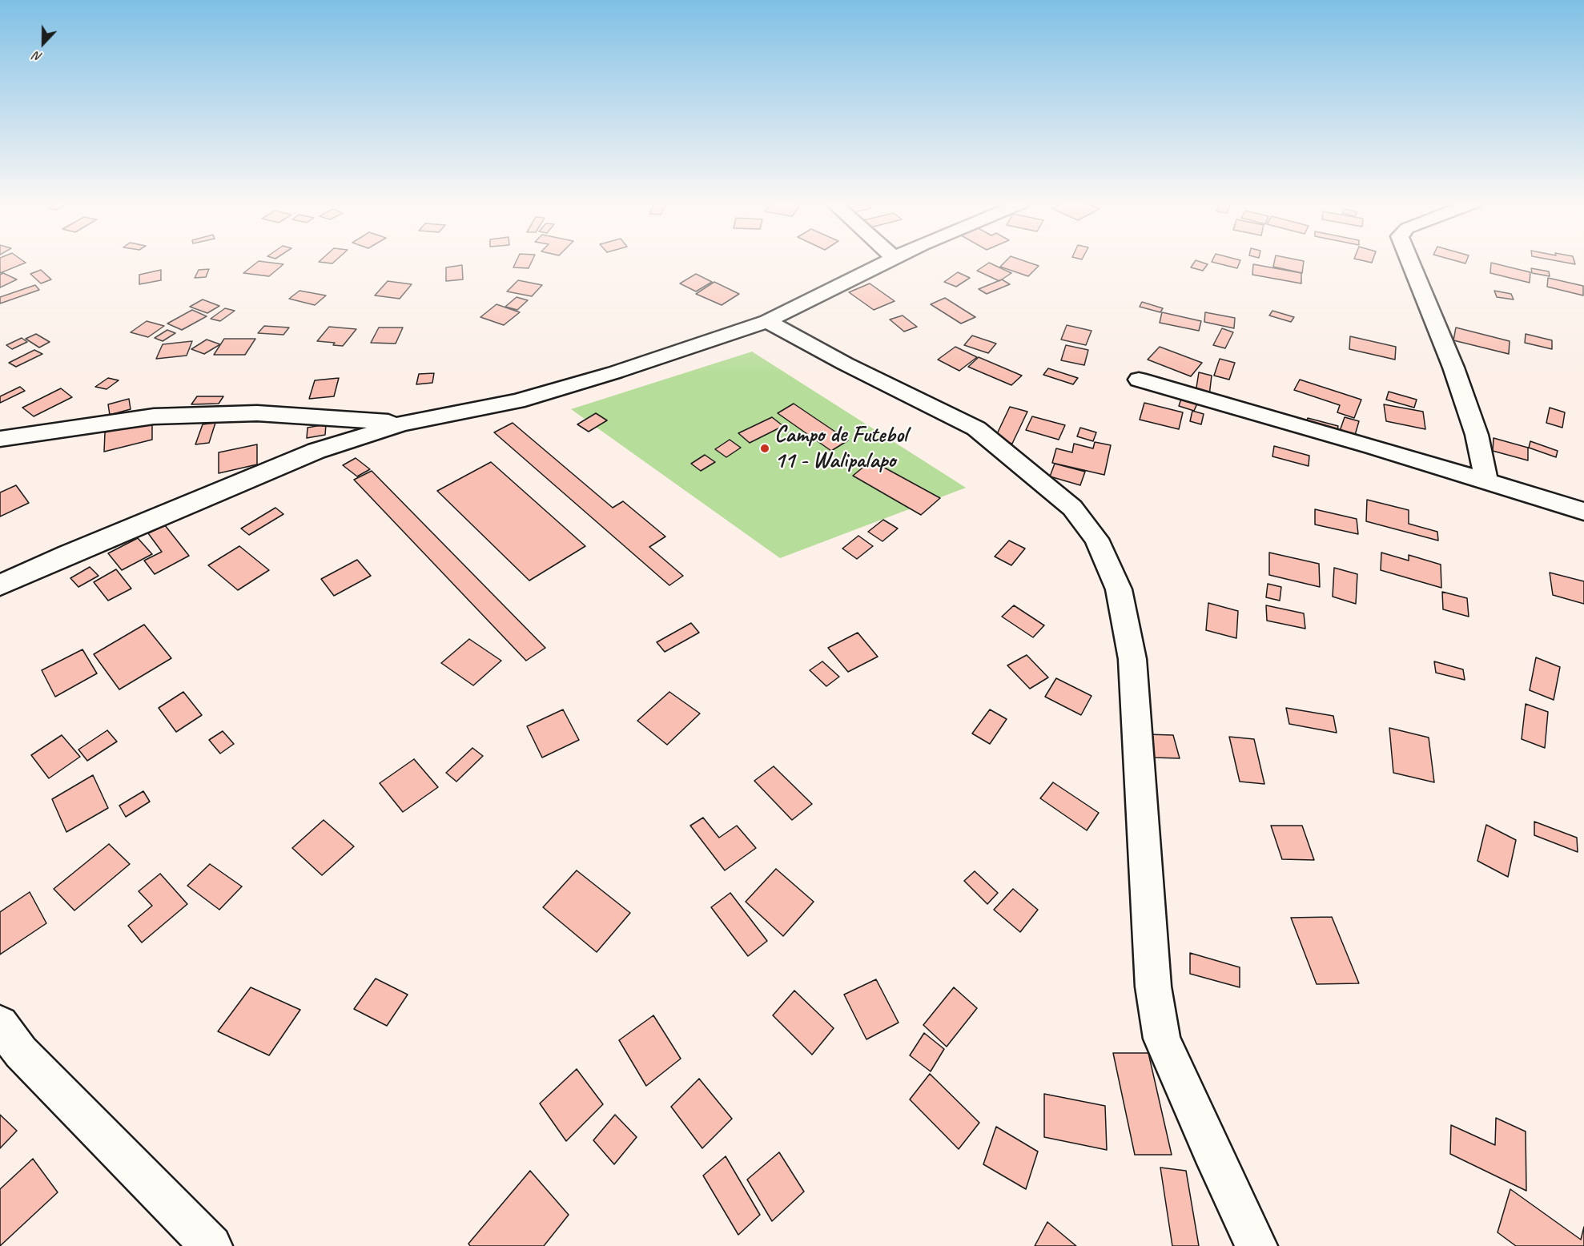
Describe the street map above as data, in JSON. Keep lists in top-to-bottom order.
{
  "places": ["Campo de Futebol 11 - Walipalapo"],
  "north": "bottom"
}
